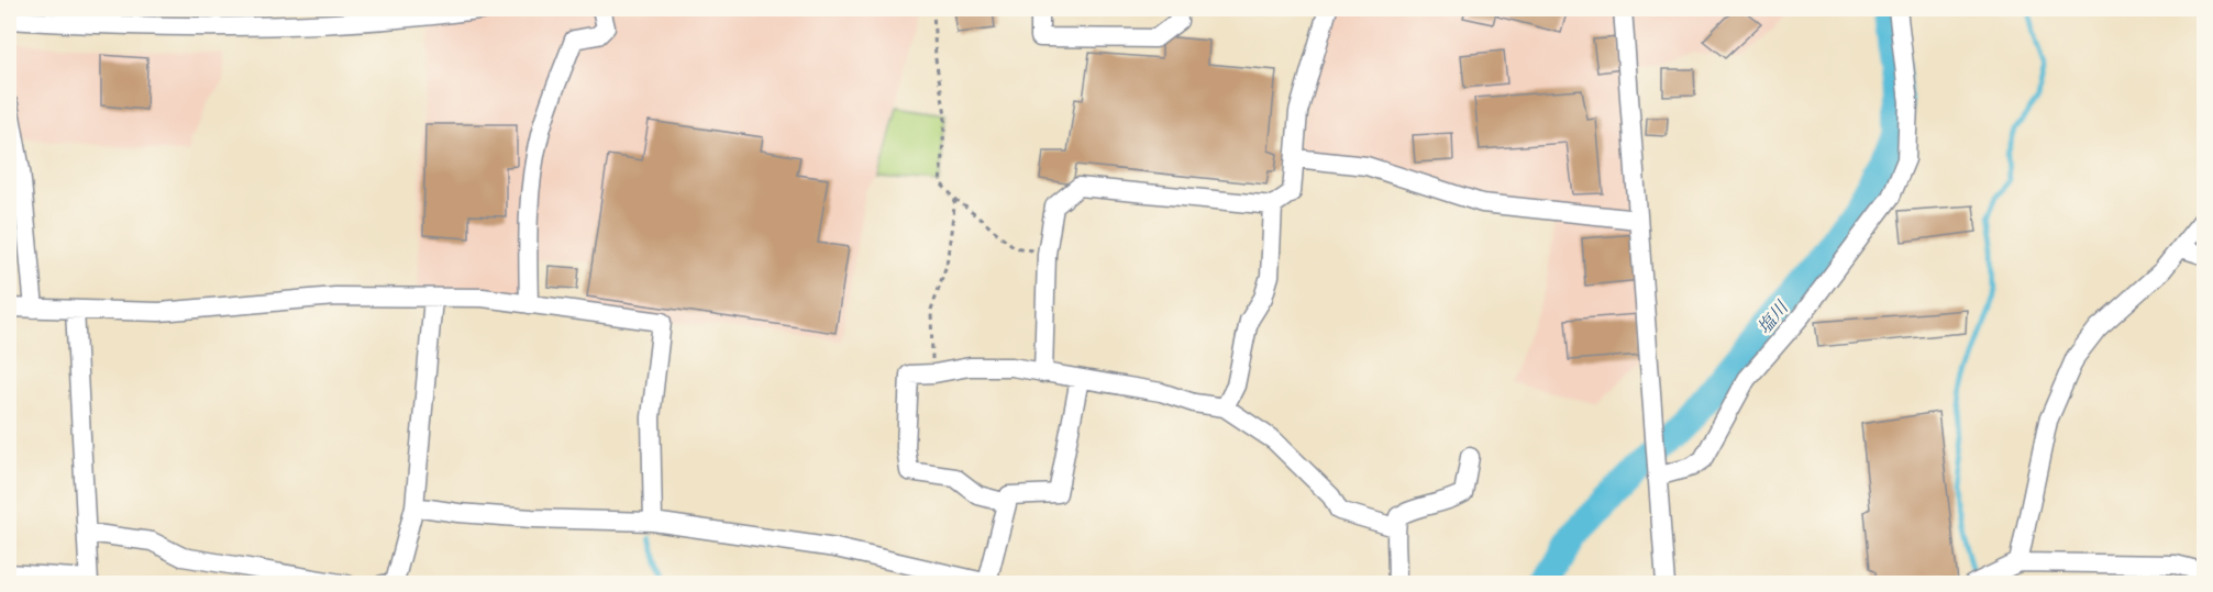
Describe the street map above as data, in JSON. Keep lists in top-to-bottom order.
{
  "water": ["塩川"]
}
